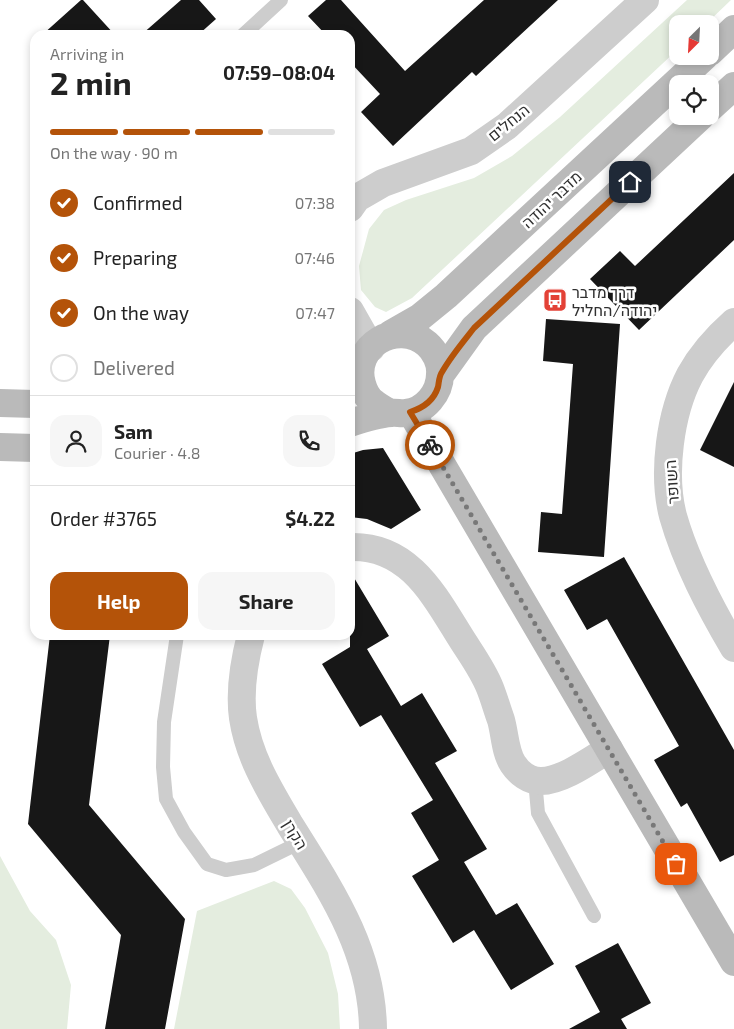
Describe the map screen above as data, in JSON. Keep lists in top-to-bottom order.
{
  "streets": {
    "street": [
      "הנחלים",
      "מדבר יהודה",
      "השופר",
      "הקרן"
    ]
  },
  "places": {
    "bus stop": ["דרך מדבר יהודה/החליל"]
  },
  "north": "bottom left",
  "page": {
    "heading": ["2 min", "Arriving in", "07:59–08:04"],
    "panel": [
      "Sam",
      "Courier · 4.8",
      "Order #3765",
      "$4.22"
    ],
    "bar": "On the way · 90 m",
    "list": [
      ["Confirmed", "07:38"],
      ["Preparing", "07:46"],
      ["On the way", "07:47"],
      "Delivered"
    ],
    "buttons": ["Help", "Share"]
  }
}
